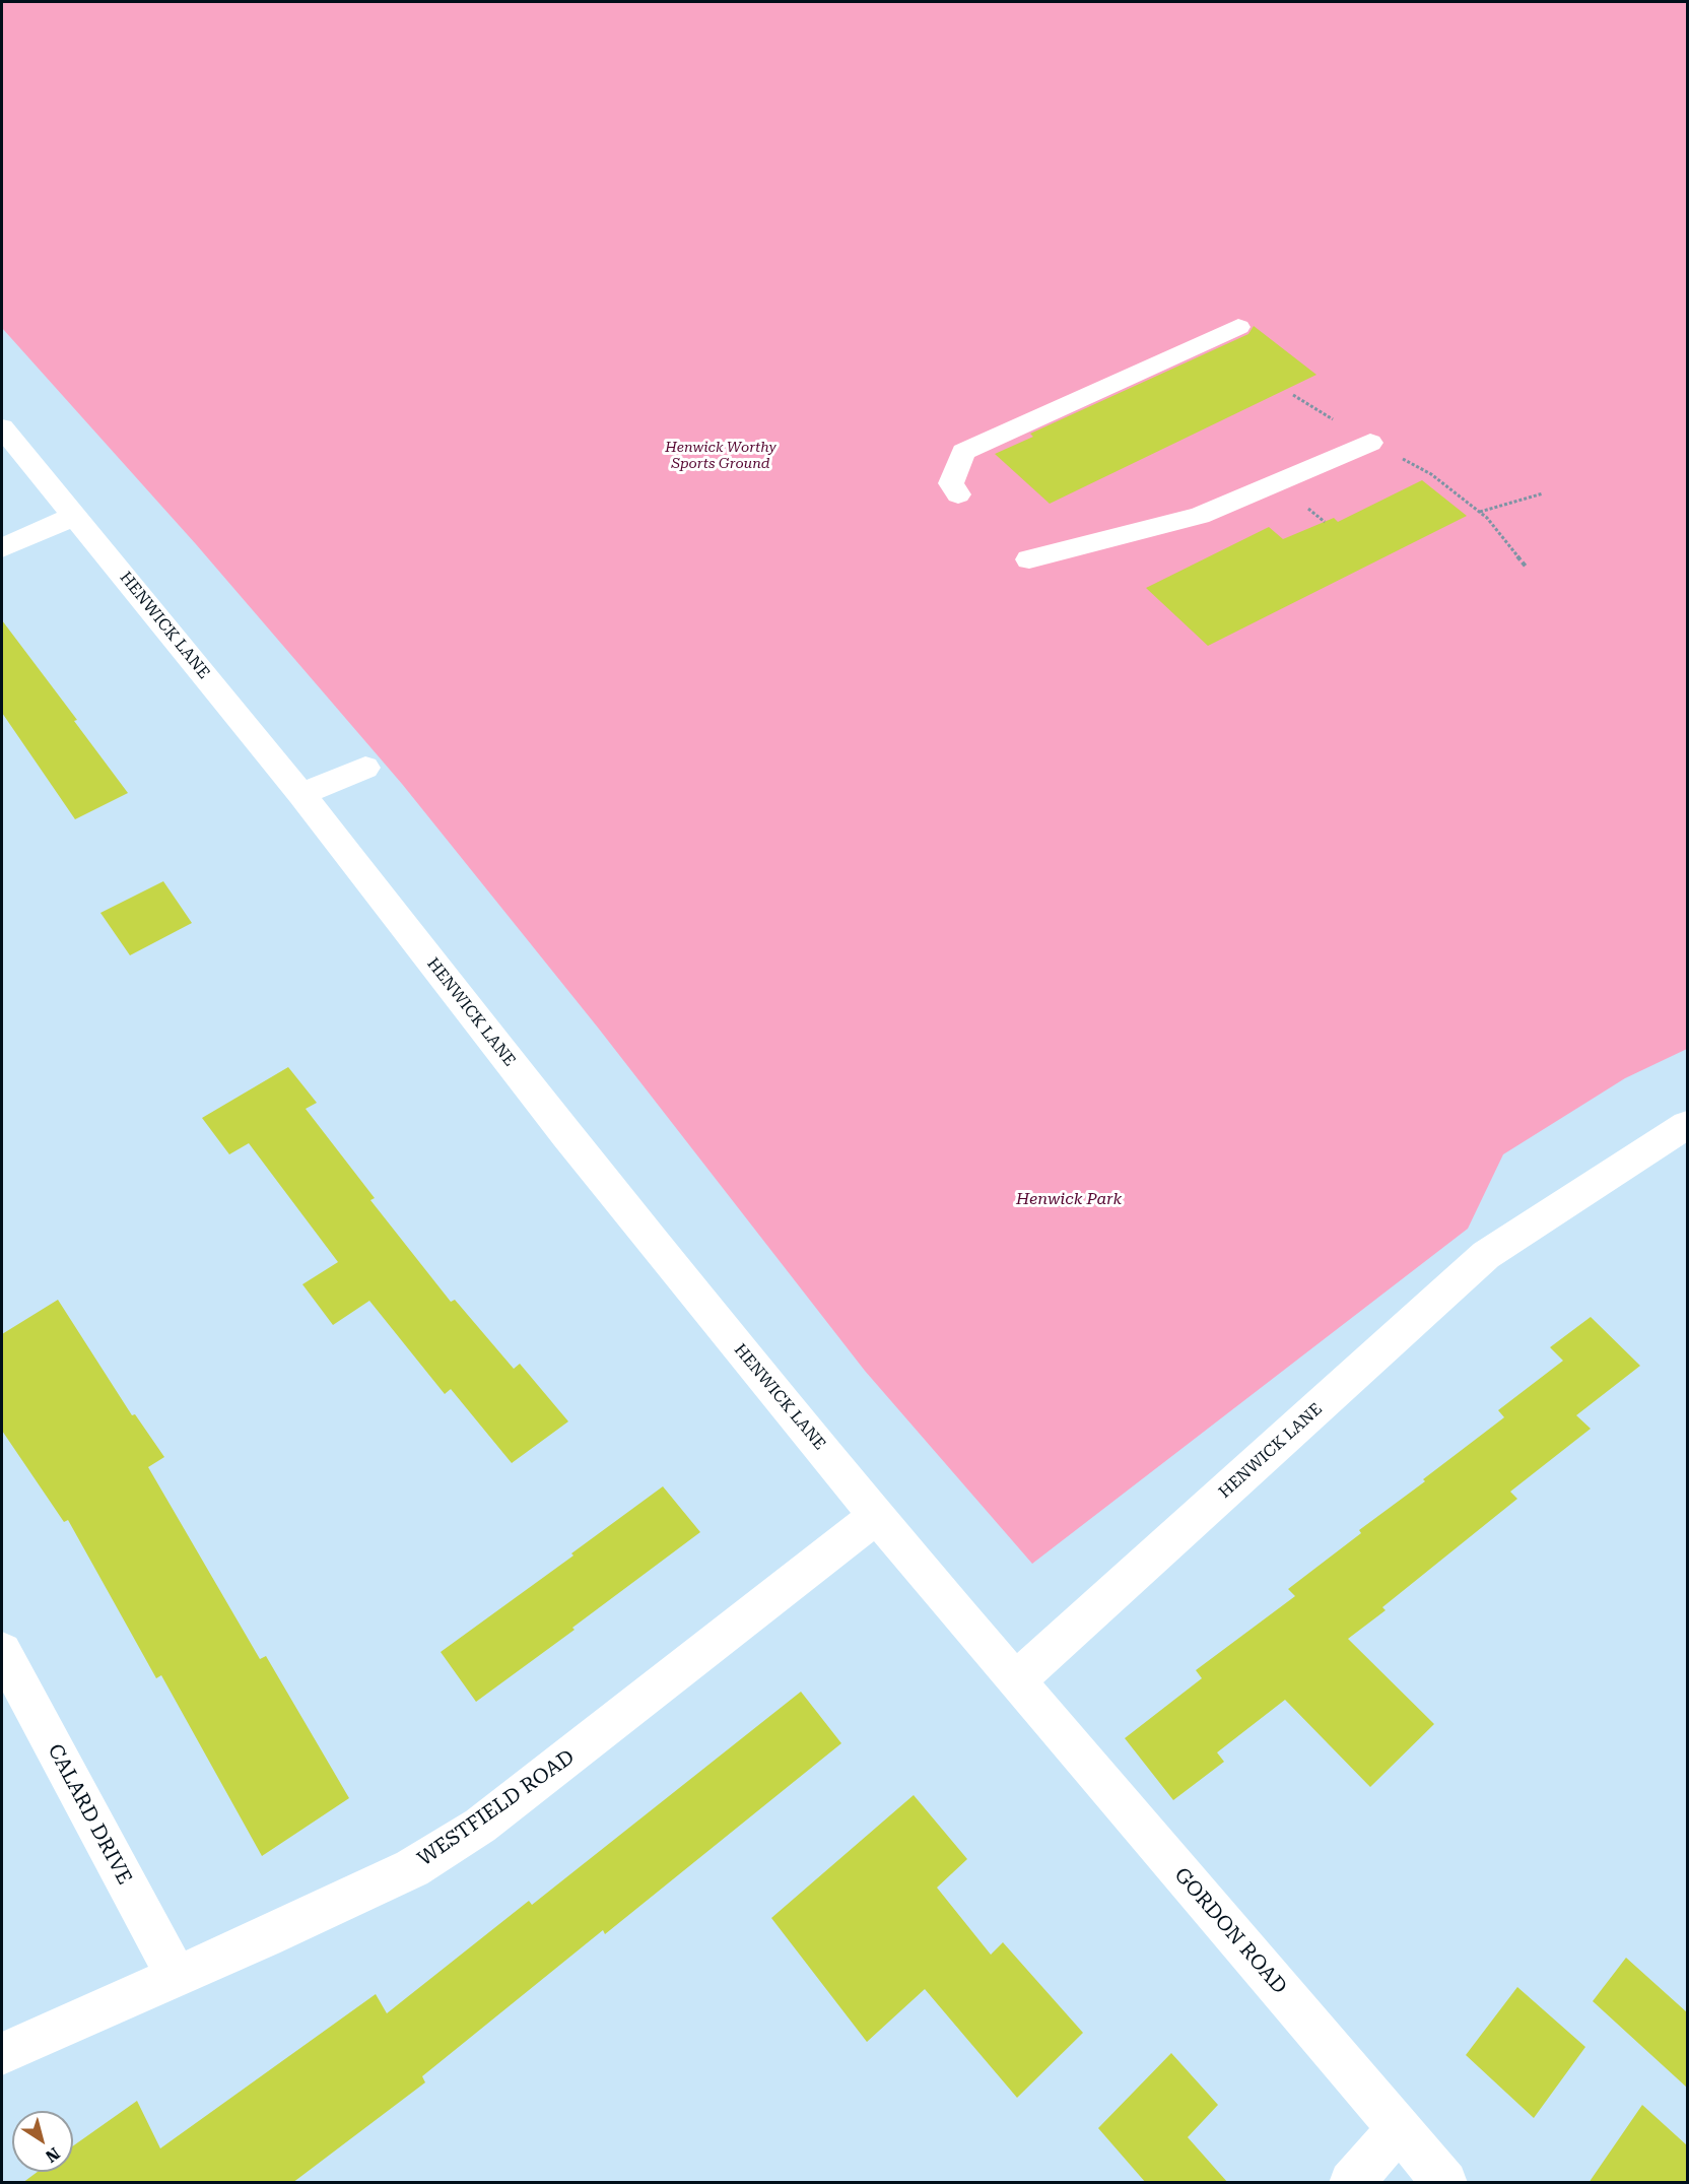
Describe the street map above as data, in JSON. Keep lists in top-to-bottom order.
{
  "streets": {
    "street": [
      "HENWICK LANE",
      "WESTFIELD ROAD",
      "CALARD DRIVE",
      "GORDON ROAD"
    ]
  },
  "crossings": [
    ["HENWICK LANE", "WESTFIELD ROAD"],
    ["HENWICK LANE", "GORDON ROAD"],
    ["WESTFIELD ROAD", "CALARD DRIVE"]
  ],
  "parks": ["Henwick Worthy Sports Ground", "Henwick Park"],
  "north": "bottom right"
}
